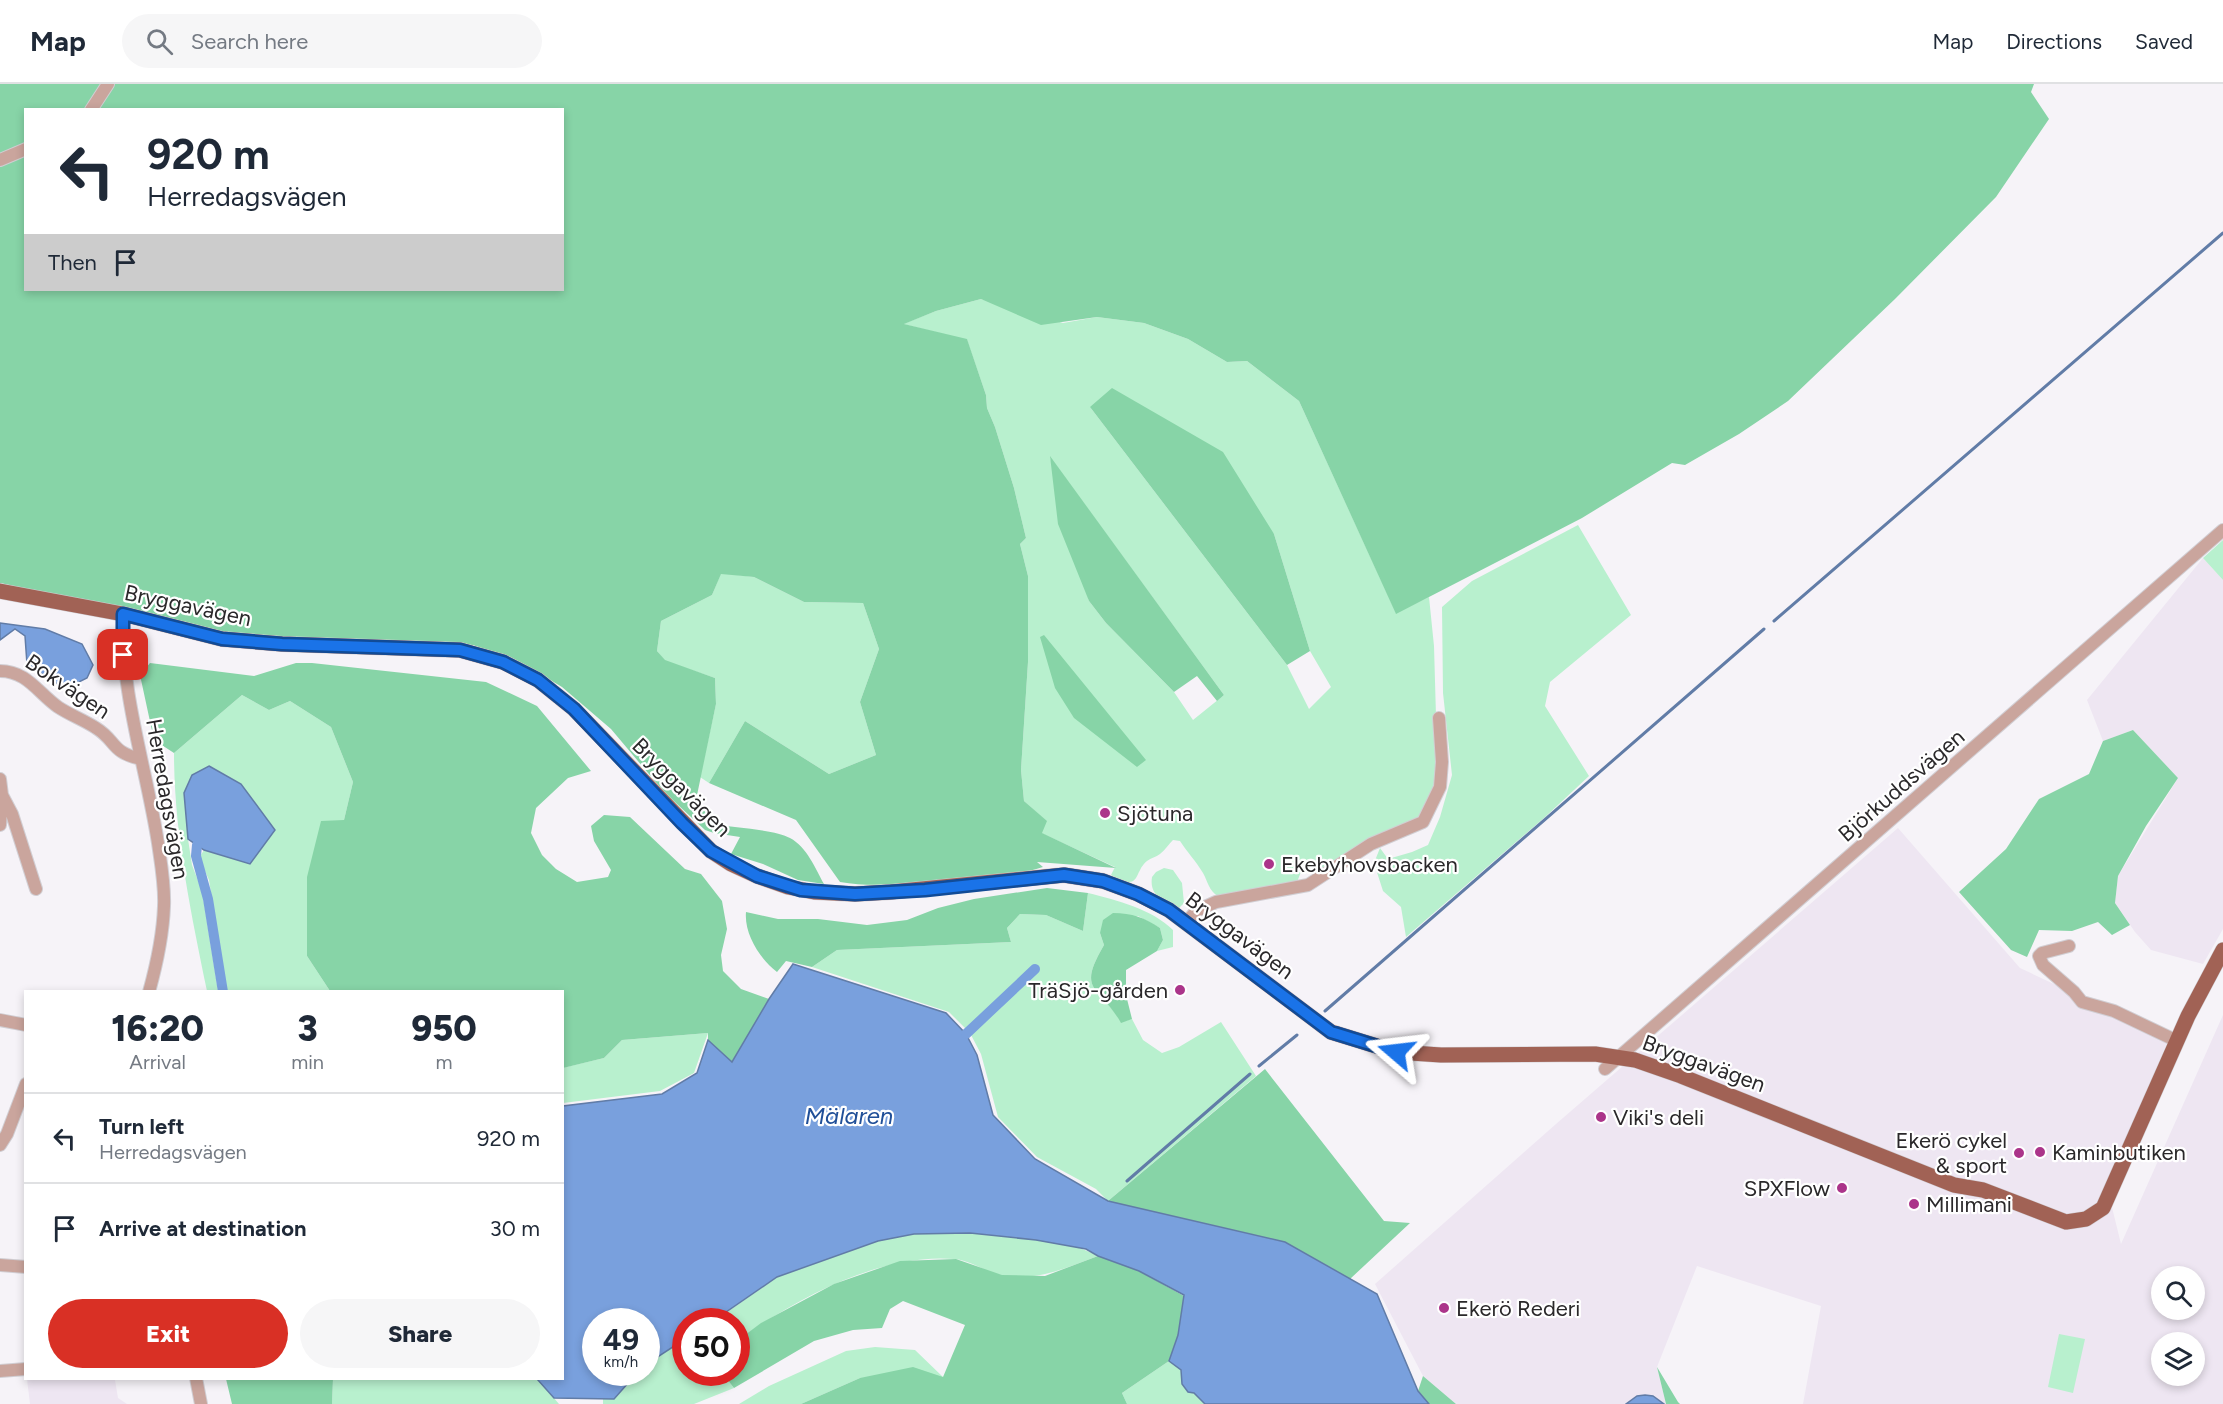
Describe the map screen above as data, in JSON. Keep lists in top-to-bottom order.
{
  "streets": {
    "main road": ["Bryggavägen"],
    "street": ["Bokvägen", "Björkuddsvägen", "Herredagsvägen"]
  },
  "crossings": [
    ["Bryggavägen", "Björkuddsvägen"],
    ["Bryggavägen", "Herredagsvägen"],
    ["Bokvägen", "Herredagsvägen"]
  ],
  "water": ["Mälaren"],
  "places": [
    "Sjötuna",
    "Ekebyhovsbacken",
    "TräSjö-gården",
    "Viki's deli",
    "Kaminbutiken",
    "Ekerö cykel & sport",
    "SPXFlow",
    "Millimani",
    "Ekerö Rederi"
  ],
  "page": {
    "header": "Map",
    "search": "Search here",
    "nav": ["Map", "Directions", "Saved"],
    "turn": ["920 m", "Herredagsvägen"],
    "then": "Then",
    "eta": [
      "16:20",
      "Arrival",
      "3",
      "min",
      "950",
      "m"
    ],
    "list": [
      {
        "name": "Turn left",
        "note": "Herredagsvägen",
        "value": "920 m"
      },
      {
        "name": "Arrive at destination",
        "value": "30 m"
      }
    ],
    "buttons": ["Exit", "Share"],
    "speed": "49 km/h",
    "limit": "50"
  }
}
